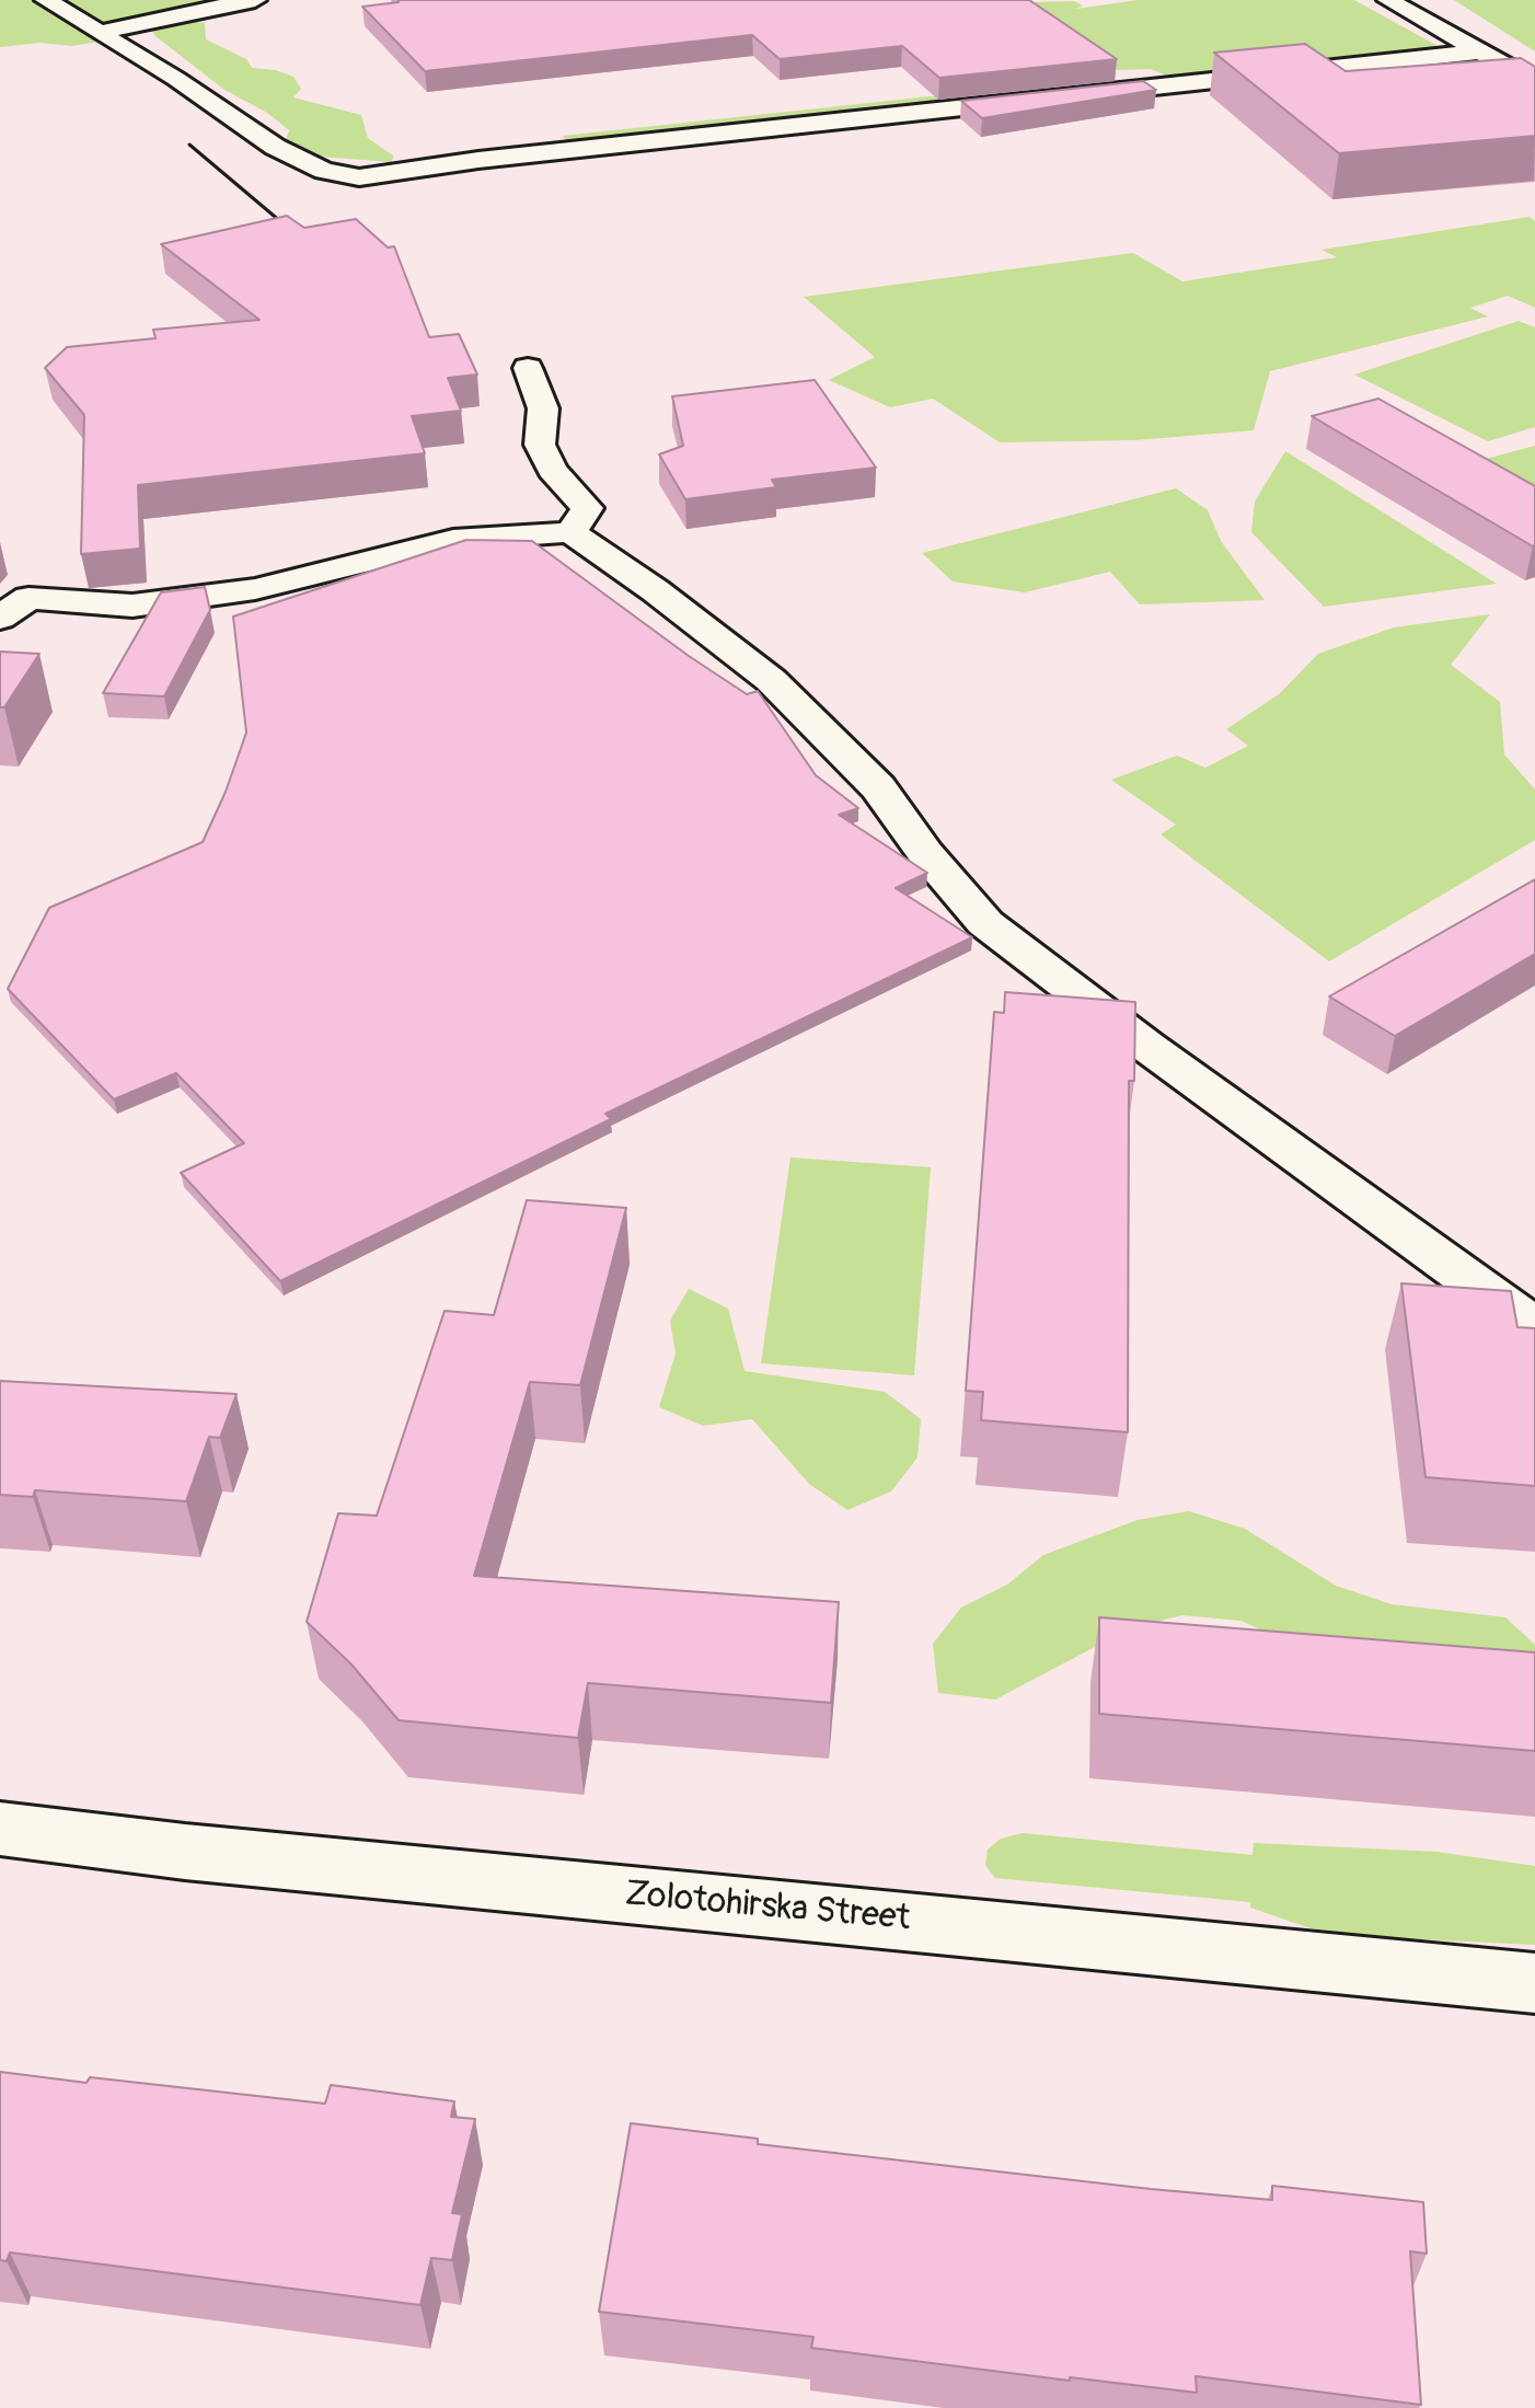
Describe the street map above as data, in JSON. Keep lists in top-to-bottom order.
{
  "streets": {
    "street": ["Zolotohirska Street"]
  }
}
